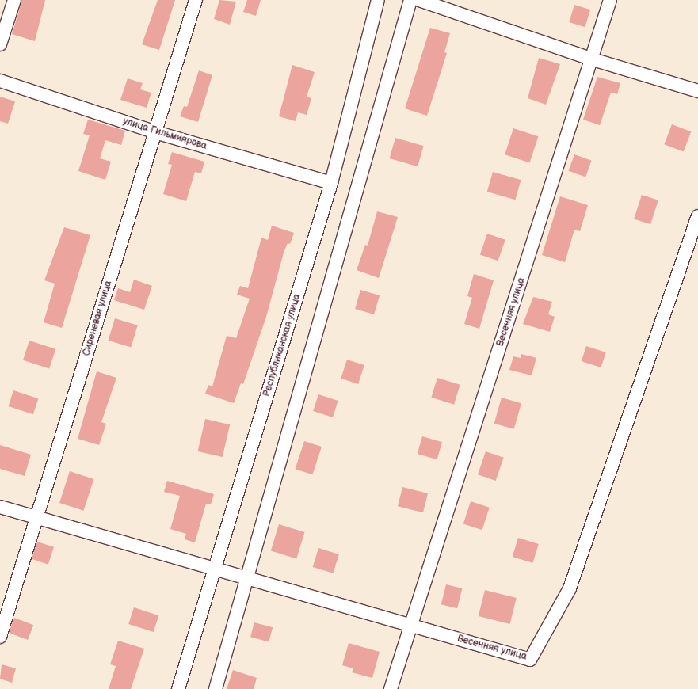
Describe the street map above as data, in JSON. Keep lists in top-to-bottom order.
{
  "streets": {
    "street": [
      "улица Гильмиярова",
      "Весенняя улица",
      "Сиреневая улица",
      "Республиканская улица"
    ]
  },
  "crossings": [
    ["улица Гильмиярова", "Сиреневая улица"],
    ["улица Гильмиярова", "Республиканская улица"],
    ["Весенняя улица", "Сиреневая улица"],
    ["Весенняя улица", "Республиканская улица"]
  ]
}
